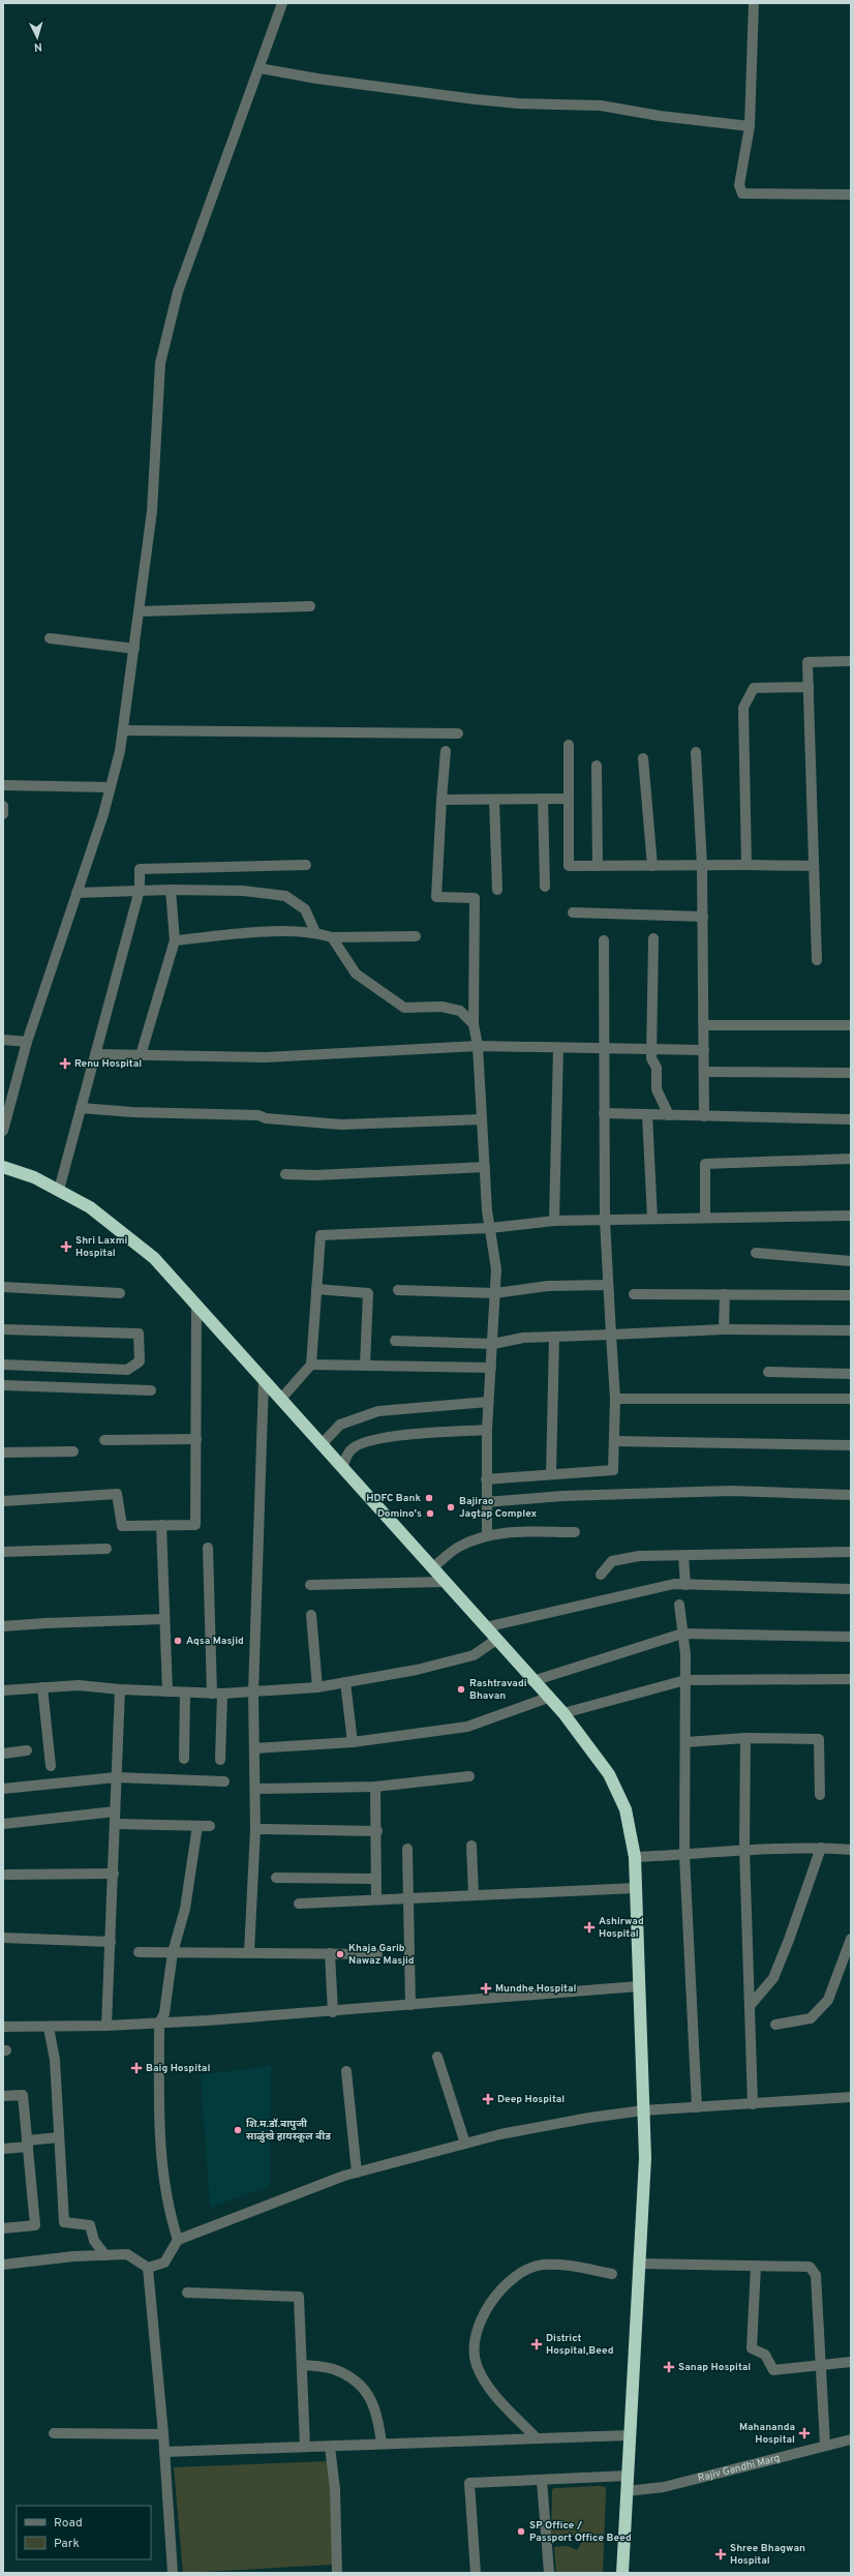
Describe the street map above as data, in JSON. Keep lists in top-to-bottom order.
{
  "streets": {
    "street": ["Rajiv Gandhi Marg"]
  },
  "places": {
    "health": [
      "Renu Hospital",
      "Shri Laxmi Hospital",
      "Ashirwad Hospital",
      "Mundhe Hospital",
      "Baig Hospital",
      "Deep Hospital",
      "District Hospital,Beed",
      "Sanap Hospital",
      "Mahananda Hospital",
      "Shree Bhagwan Hospital"
    ],
    "other": [
      "HDFC Bank",
      "Bajirao Jagtap Complex",
      "Domino's",
      "Aqsa Masjid",
      "Rashtravadi Bhavan",
      "Khaja Garib Nawaz Masjid",
      "शि.म.डॉ.बापुजी साळुंखे हायस्कूल बीड",
      "SP Office / Passport Office Beed"
    ]
  },
  "legend": ["Road", "Park"],
  "north": "bottom"
}
